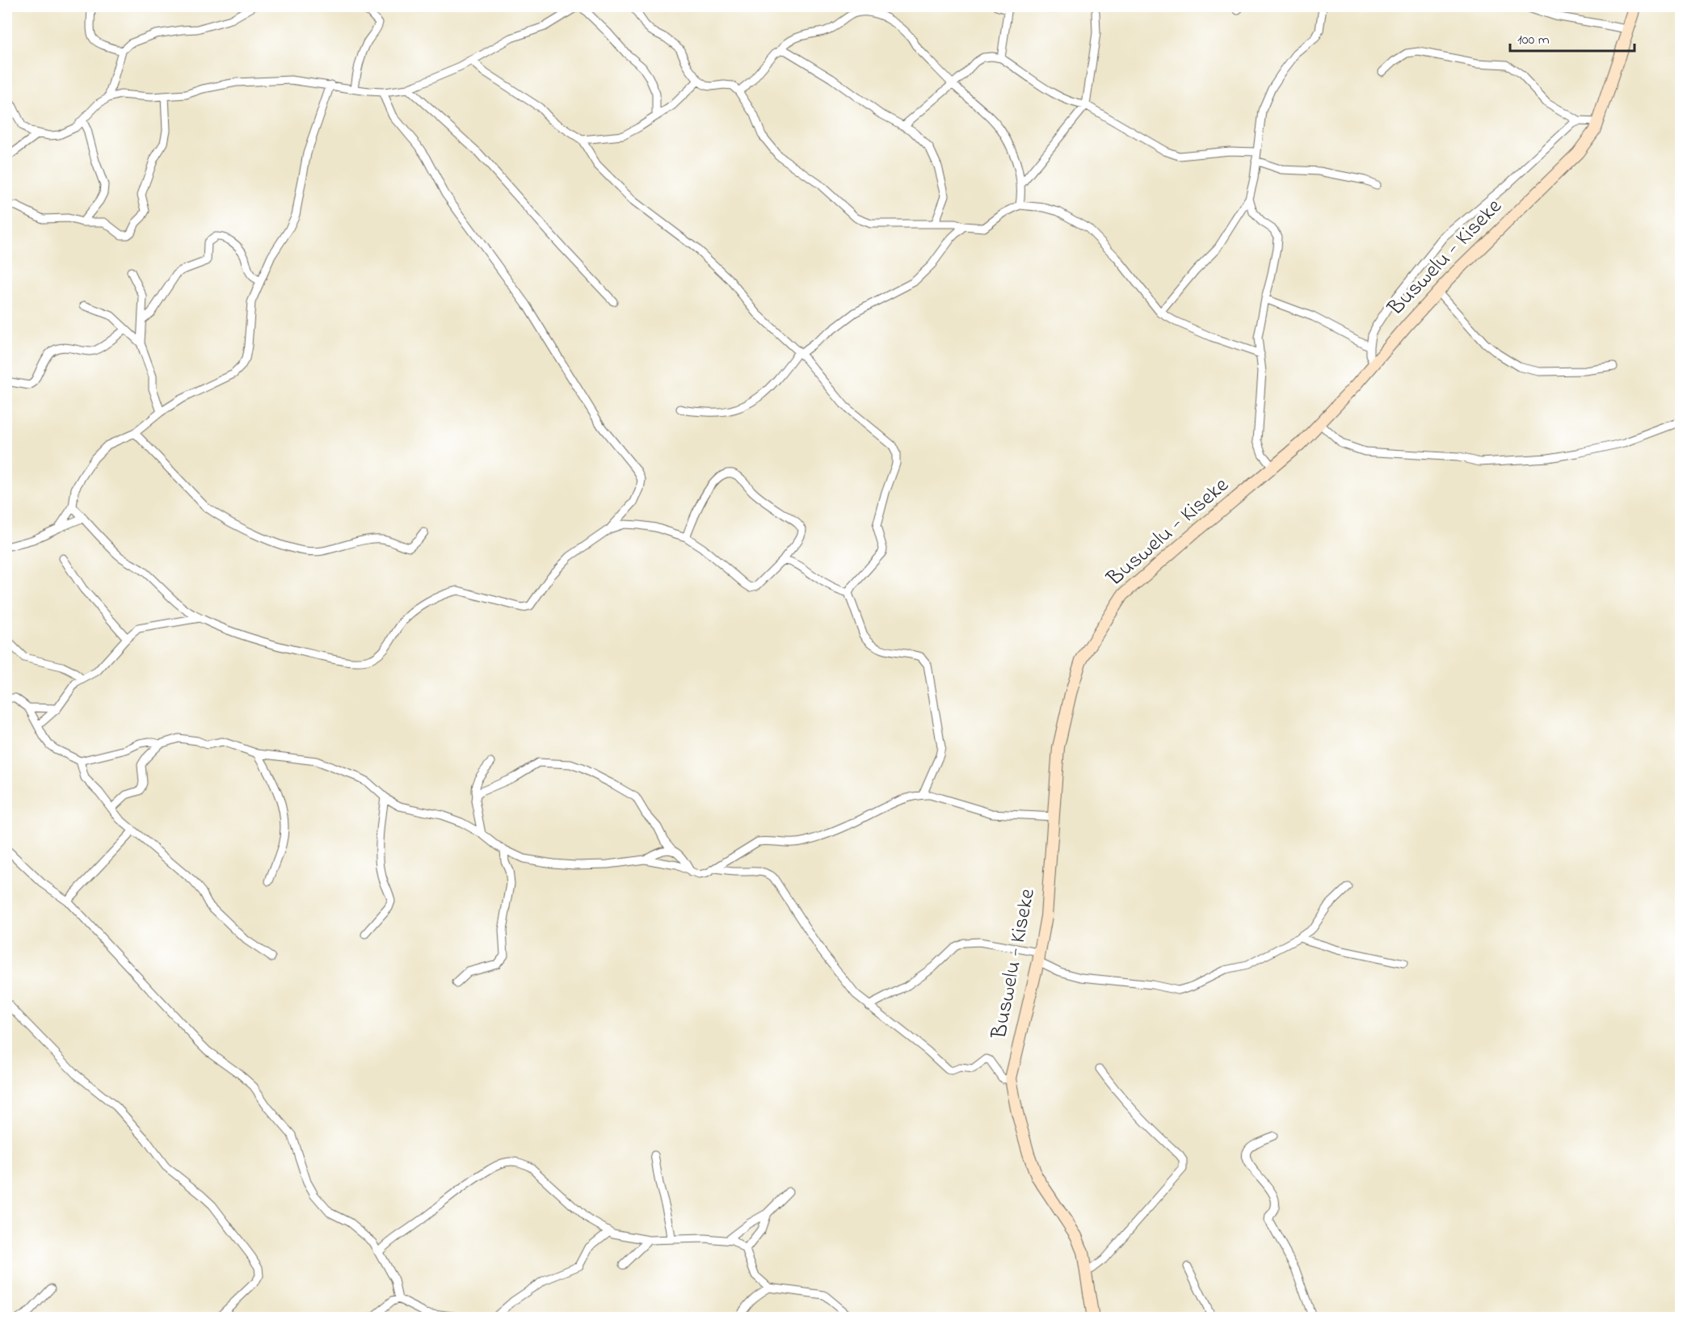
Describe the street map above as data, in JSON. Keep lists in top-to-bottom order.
{
  "streets": {
    "main road": ["Buswelu - Kiseke"]
  },
  "scale_bar": "100 m"
}
